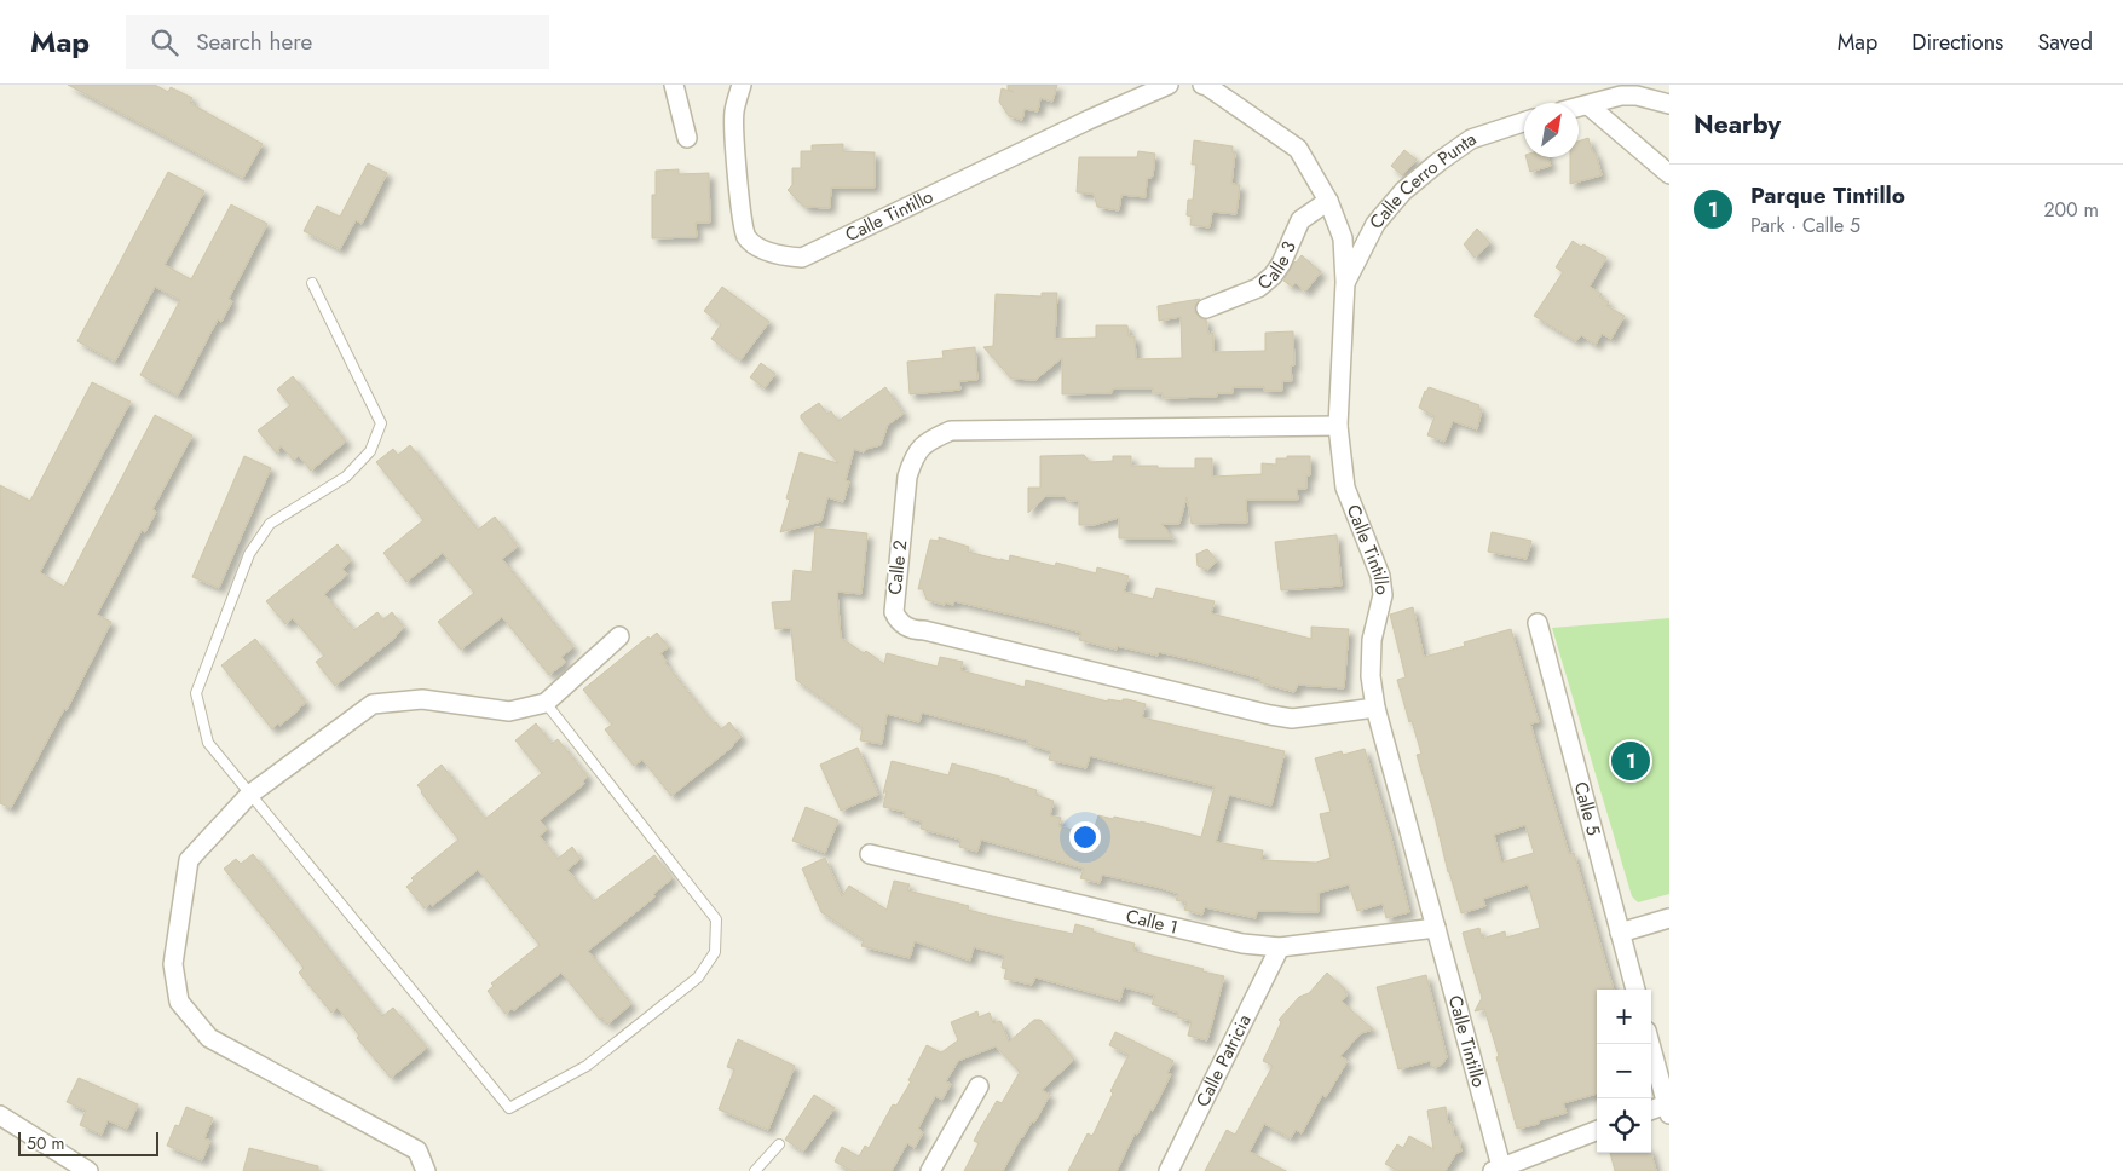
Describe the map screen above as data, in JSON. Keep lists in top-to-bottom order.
{
  "streets": {
    "street": [
      "Calle Cerro Punta",
      "Calle Tintillo",
      "Calle 3",
      "Calle 2",
      "Calle 5",
      "Calle 1",
      "Calle Patricia"
    ]
  },
  "crossings": [
    ["Calle Cerro Punta", "Calle Tintillo"],
    ["Calle Tintillo", "Calle 3"],
    ["Calle Tintillo", "Calle 2"],
    ["Calle Tintillo", "Calle 1"],
    ["Calle 1", "Calle Patricia"]
  ],
  "scale_bar": "50 m",
  "north": "top right",
  "page": {
    "header": "Map",
    "search": "Search here",
    "nav": ["Map", "Directions", "Saved"],
    "heading": "Nearby",
    "list": [
      {
        "mark": "1",
        "name": "Parque Tintillo",
        "note": "Park · Calle 5",
        "value": "200 m"
      }
    ],
    "pins": "1",
    "map_buttons": ["+", "−"],
    "scale": "50 m"
  }
}
